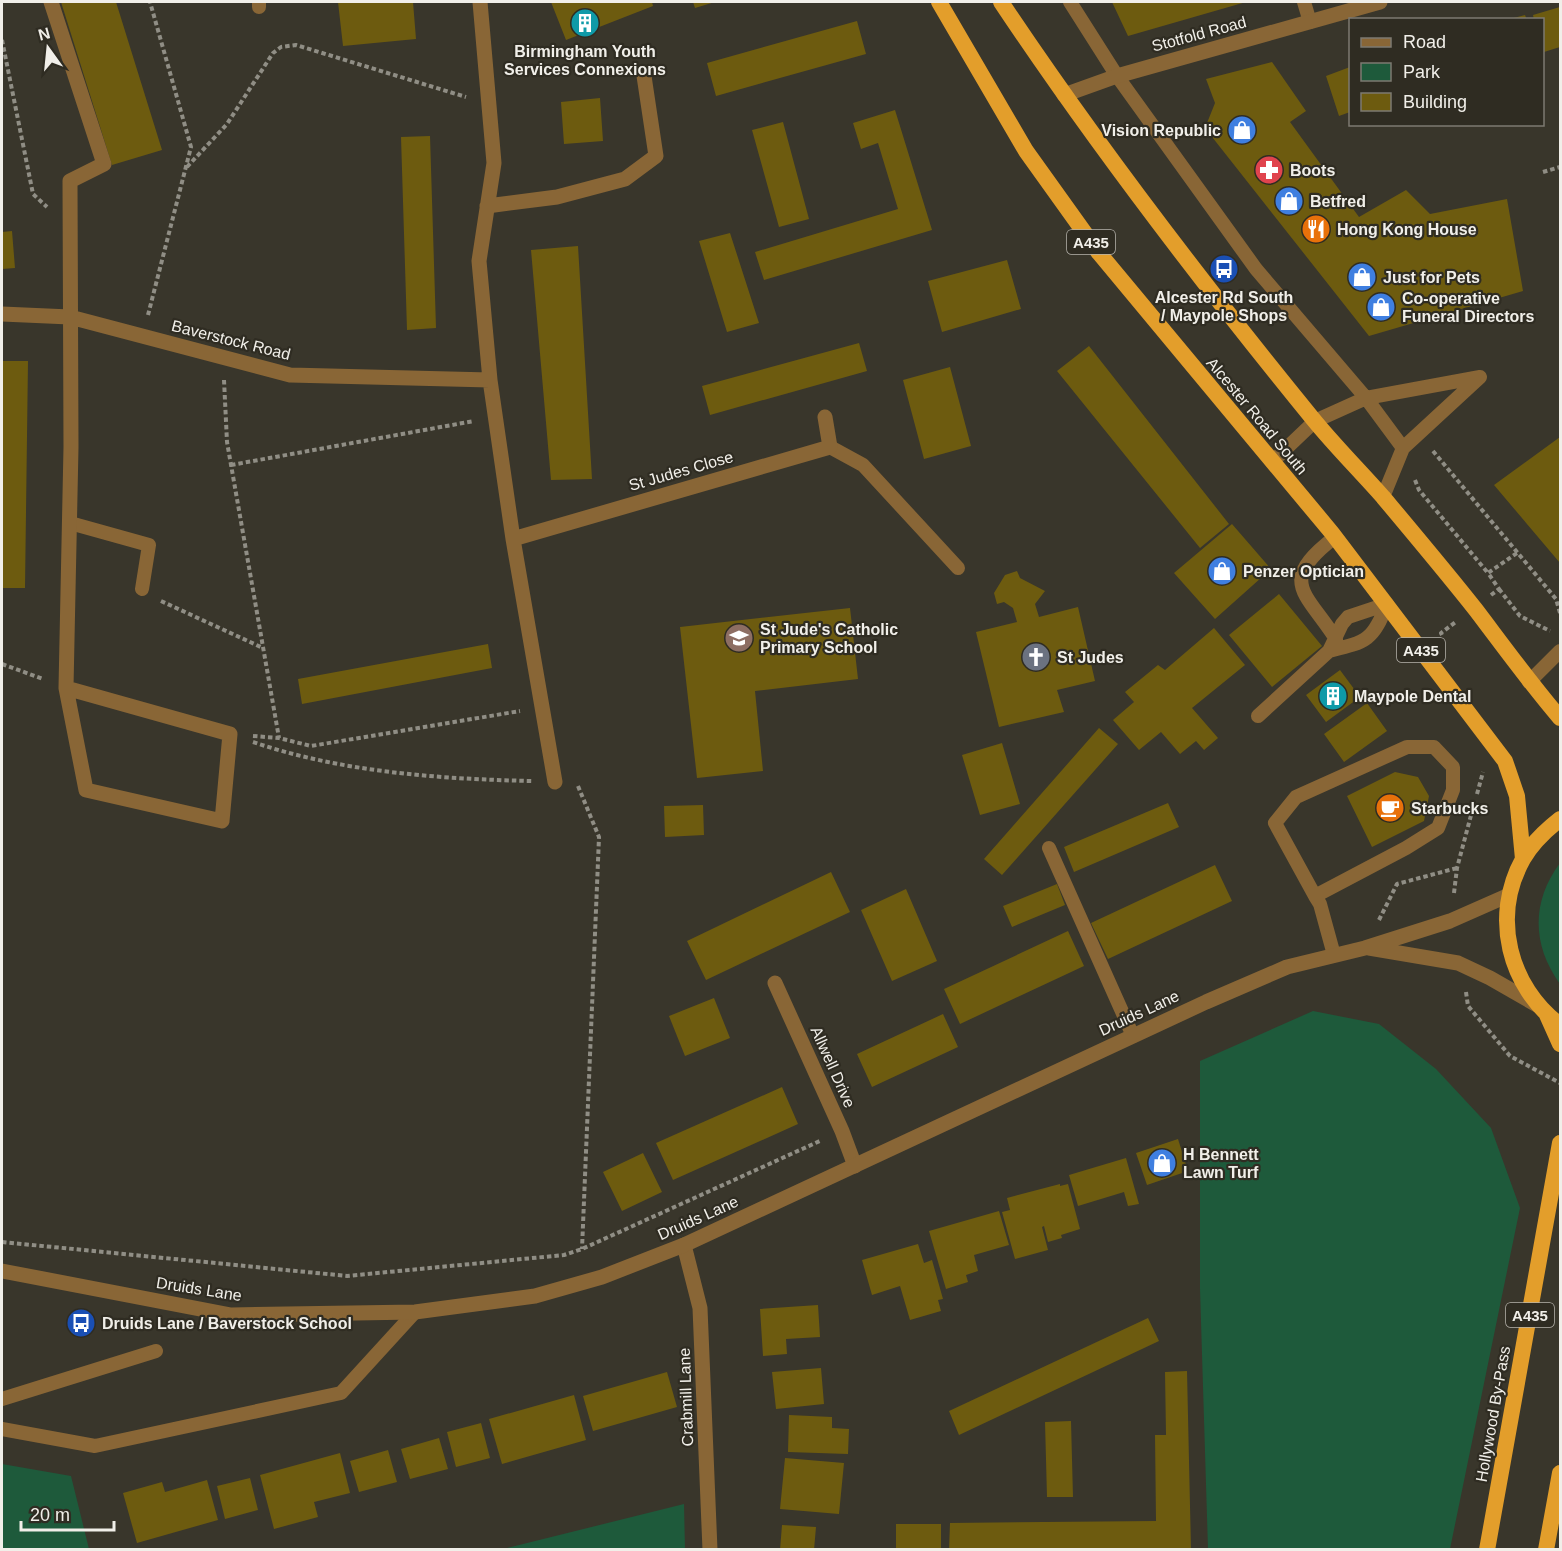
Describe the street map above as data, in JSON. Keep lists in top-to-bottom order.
{
  "streets": {
    "highway": ["A435", "Alcester Road South", "Hollywood By-Pass"],
    "street": [
      "Stotfold Road",
      "Baverstock Road",
      "St Judes Close",
      "Druids Lane",
      "Allwell Drive",
      "Crabmill Lane"
    ]
  },
  "crossings": [
    ["A435", "Alcester Road South"],
    ["A435", "Druids Lane"],
    ["Druids Lane", "Allwell Drive"],
    ["Druids Lane", "Crabmill Lane"]
  ],
  "places": {
    "building": ["Birmingham Youth Services Connexions", "Maypole Dental"],
    "shop": [
      "Vision Republic",
      "Betfred",
      "Just for Pets",
      "Co-operative Funeral Directors",
      "Penzer Optician",
      "H Bennett Lawn Turf"
    ],
    "pharmacy": ["Boots"],
    "restaurant": ["Hong Kong House"],
    "bus stop": ["Alcester Rd South / Maypole Shops", "Druids Lane / Baverstock School"],
    "school or university": ["St Jude's Catholic Primary School"],
    "church": ["St Judes"],
    "cafe": ["Starbucks"]
  },
  "legend": ["Road", "Park", "Building"],
  "scale_bar": "20 m",
  "north": "top"
}
